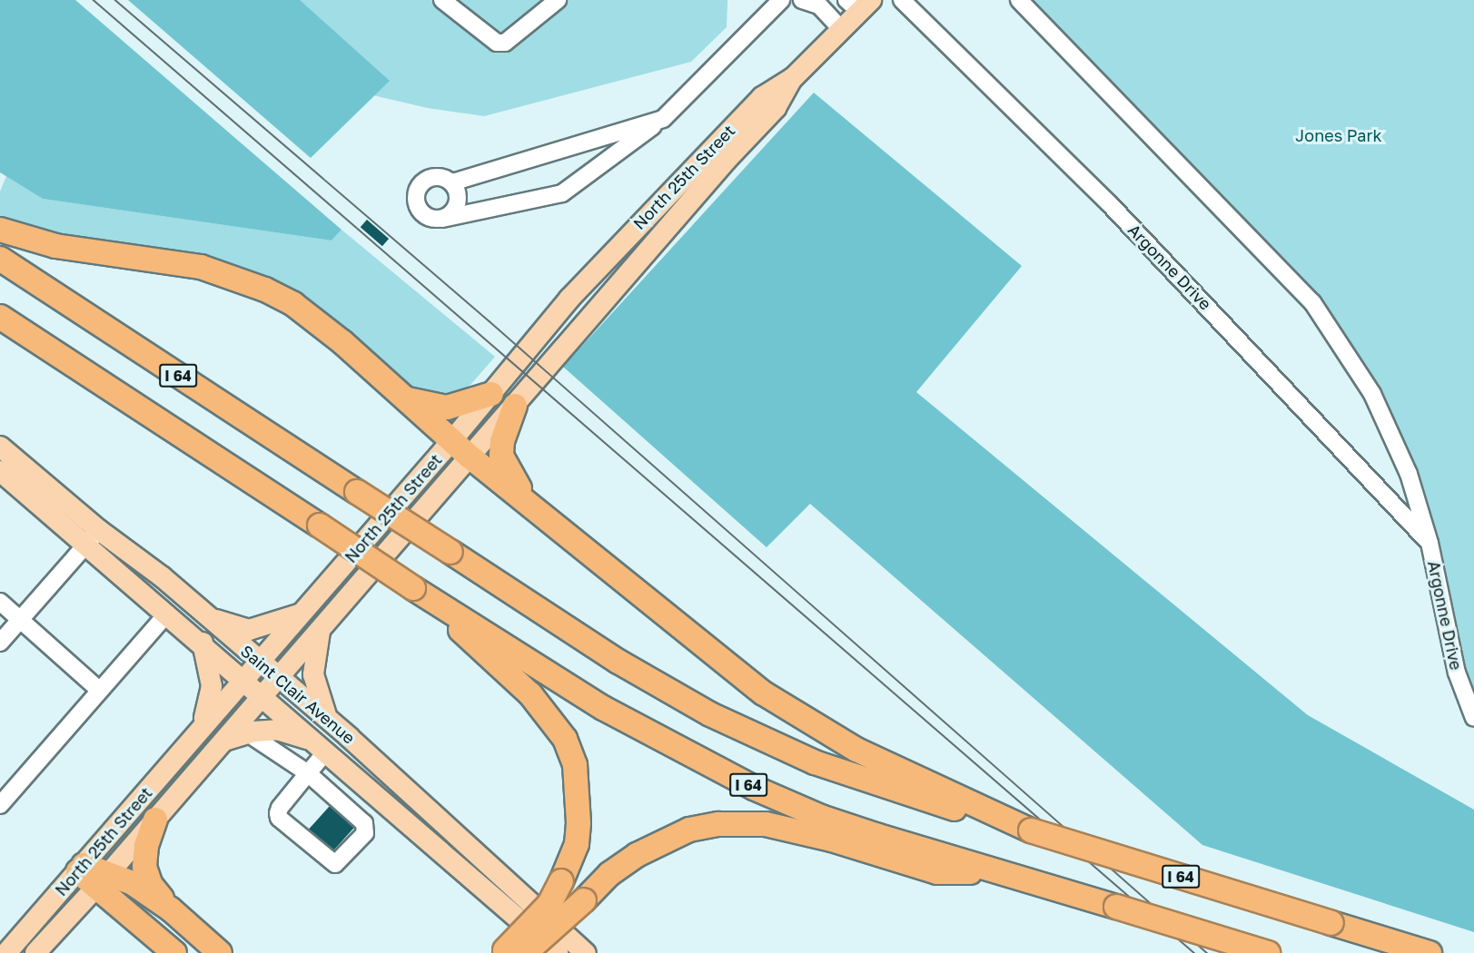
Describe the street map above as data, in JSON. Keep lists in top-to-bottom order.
{
  "streets": {
    "highway": ["I 64"],
    "main road": ["North 25th Street", "Saint Clair Avenue"],
    "street": ["Argonne Drive"]
  },
  "crossings": [
    ["North 25th Street", "Saint Clair Avenue"]
  ],
  "parks": ["Jones Park"]
}
